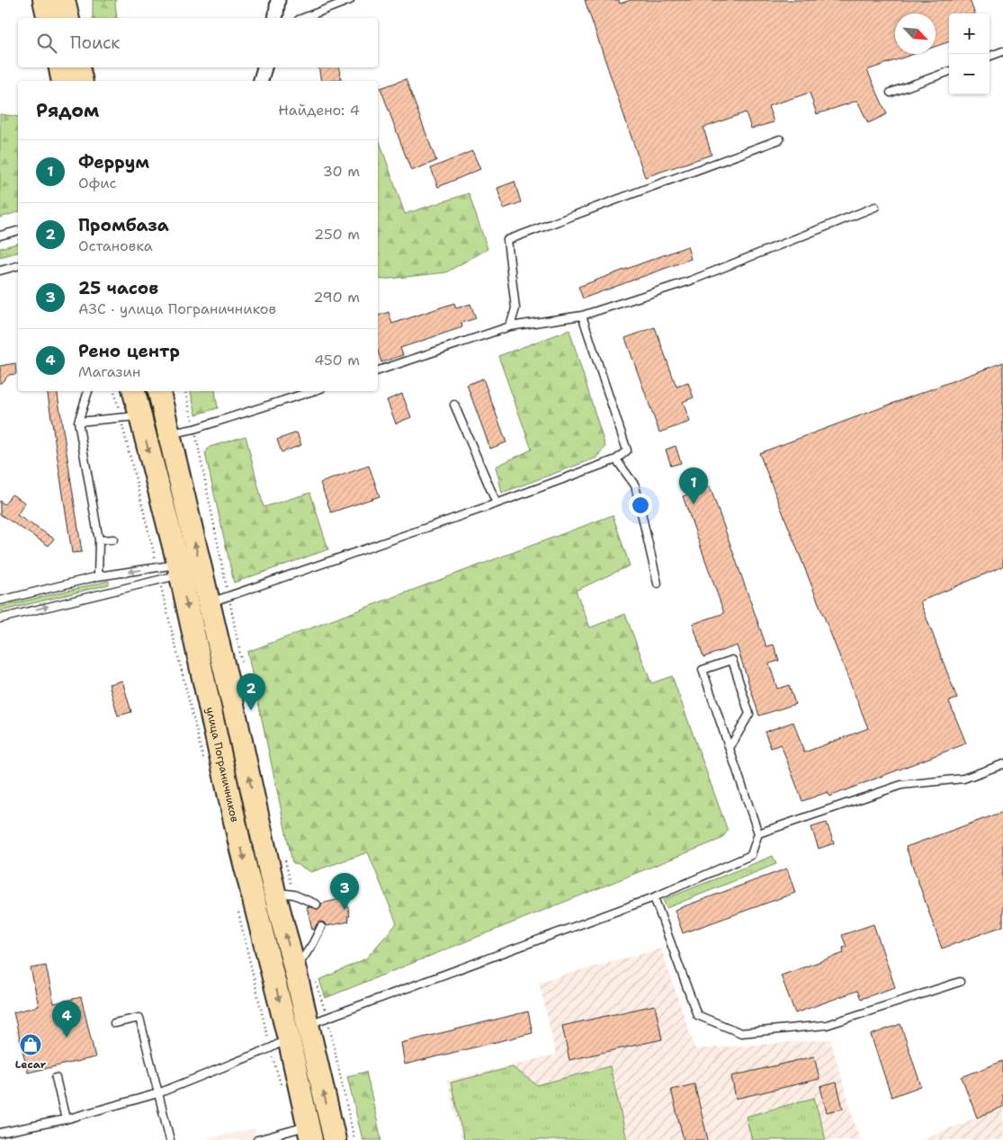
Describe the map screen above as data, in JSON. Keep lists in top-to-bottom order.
{
  "streets": {
    "main road": ["улица Пограничников"]
  },
  "places": {
    "shop": ["Lecar"]
  },
  "north": "bottom right",
  "page": {
    "map_buttons": ["+", "−"],
    "search": "Поиск",
    "heading": ["Рядом", "Найдено: 4"],
    "list": [
      {
        "mark": "1",
        "name": "Феррум",
        "note": "Офис",
        "value": "30 m"
      },
      {
        "mark": "2",
        "name": "Промбаза",
        "note": "Остановка",
        "value": "250 m"
      },
      {
        "mark": "3",
        "name": "25 часов",
        "note": "АЗС · улица Пограничников",
        "value": "290 m"
      },
      {
        "mark": "4",
        "name": "Рено центр",
        "note": "Магазин",
        "value": "450 m"
      }
    ],
    "pins": [
      "1",
      "2",
      "3",
      "4"
    ]
  }
}
